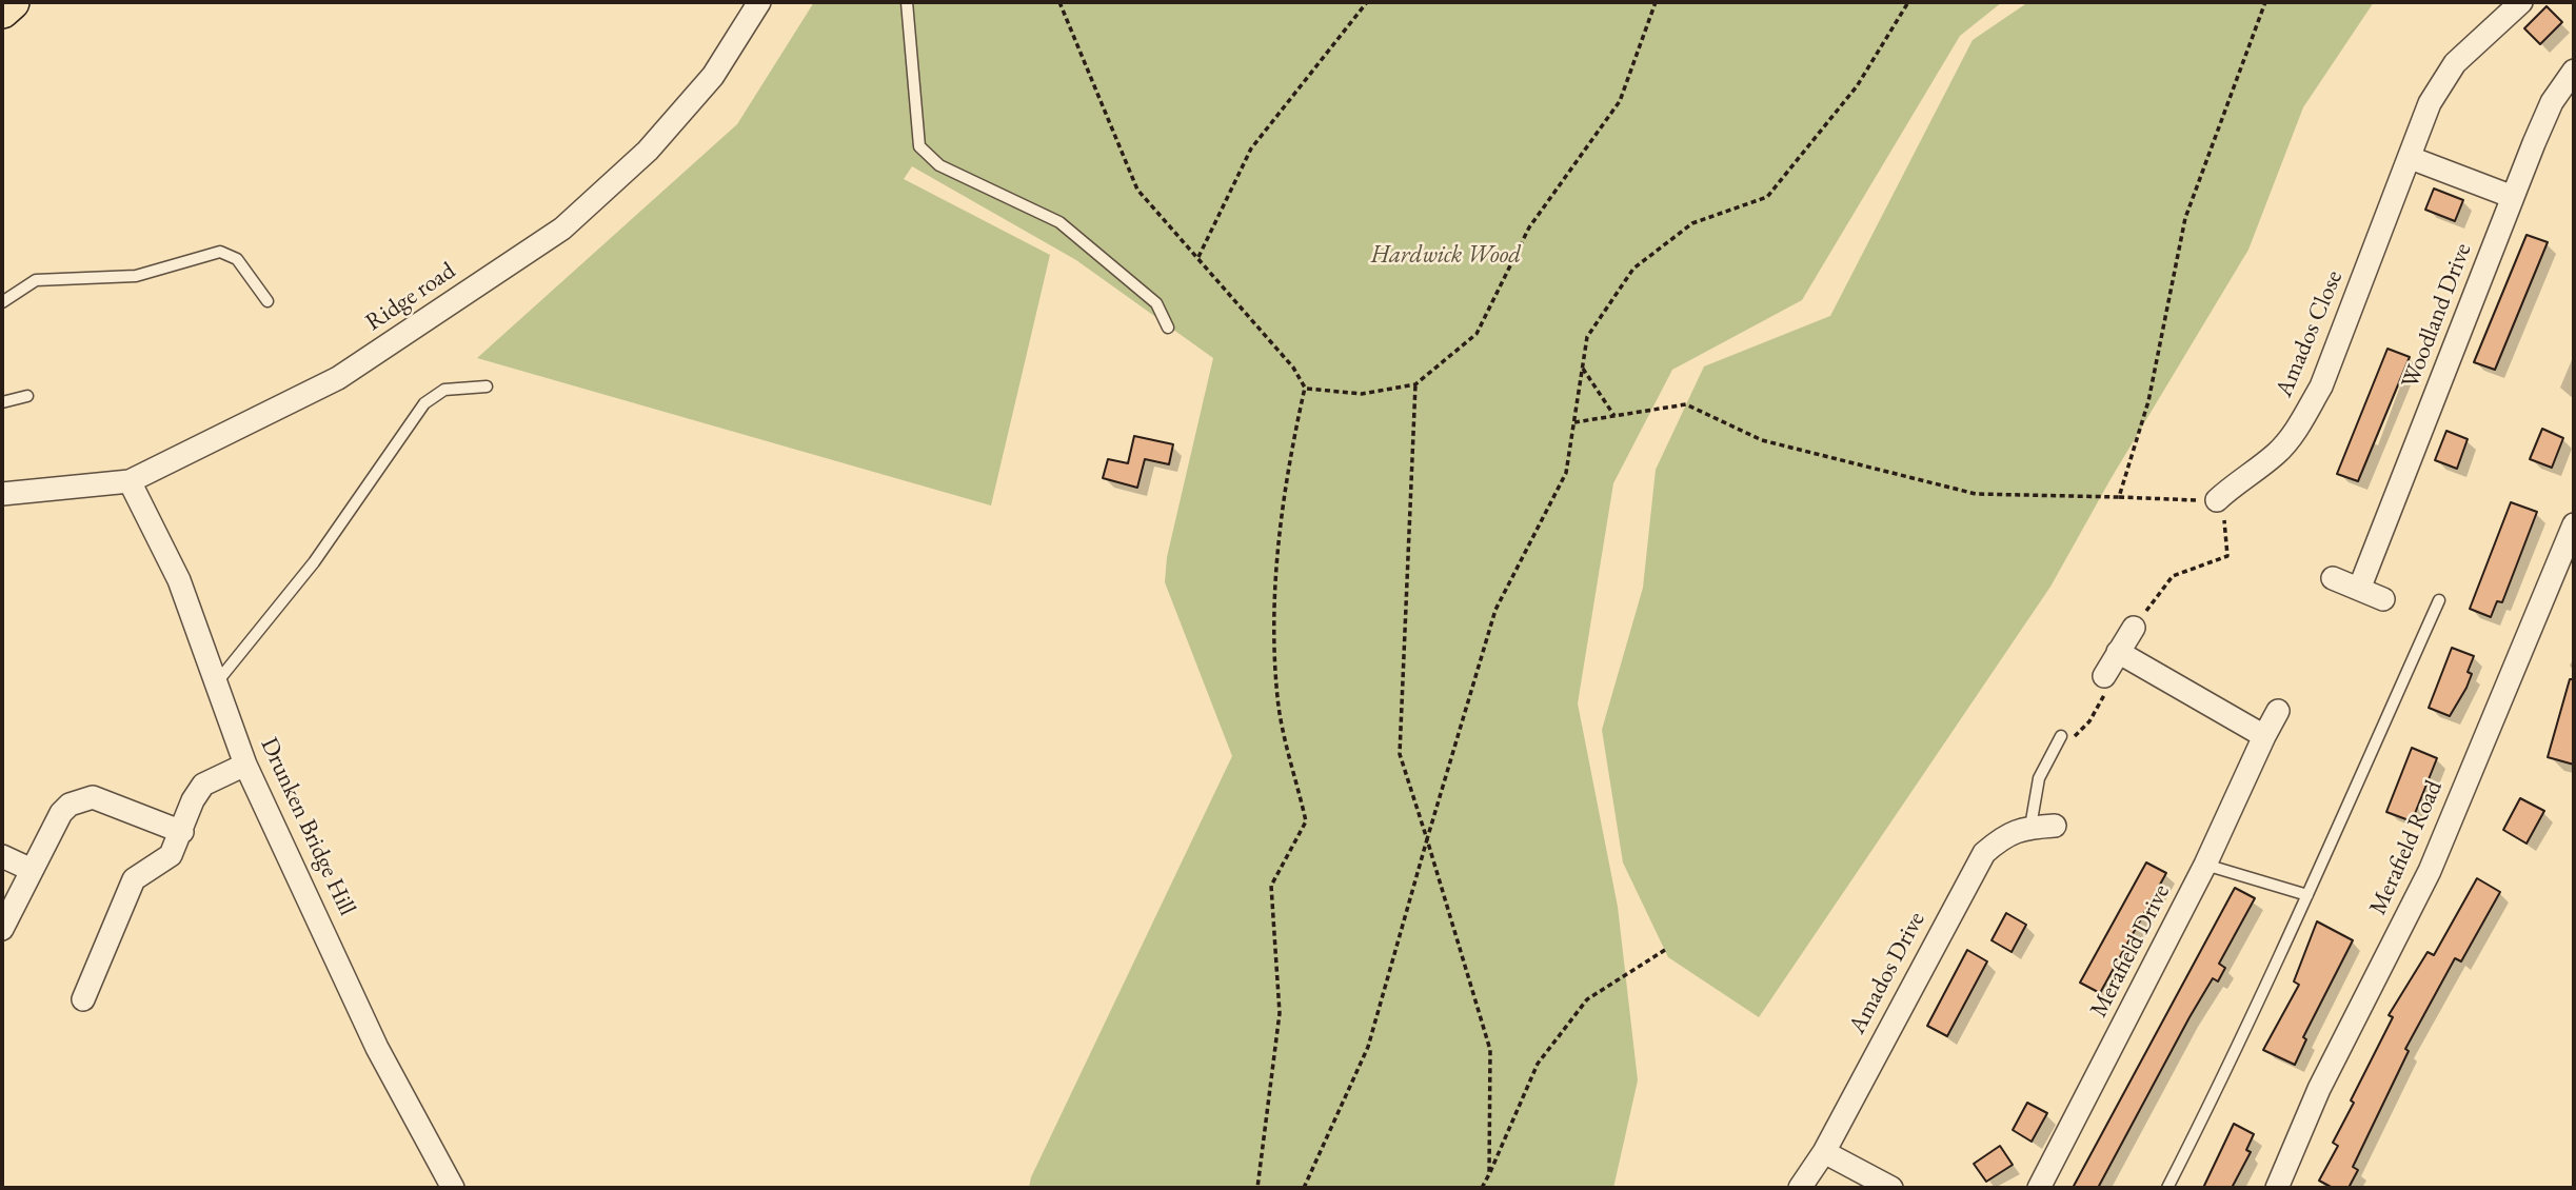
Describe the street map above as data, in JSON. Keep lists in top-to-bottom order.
{
  "streets": {
    "street": [
      "Ridge road",
      "Woodland Drive",
      "Amados Close",
      "Drunken Bridge Hill",
      "Merafield Road",
      "Merafield Drive",
      "Amados Drive"
    ]
  },
  "crossings": [
    ["Ridge road", "Drunken Bridge Hill"]
  ],
  "parks": ["Hardwick Wood"]
}
